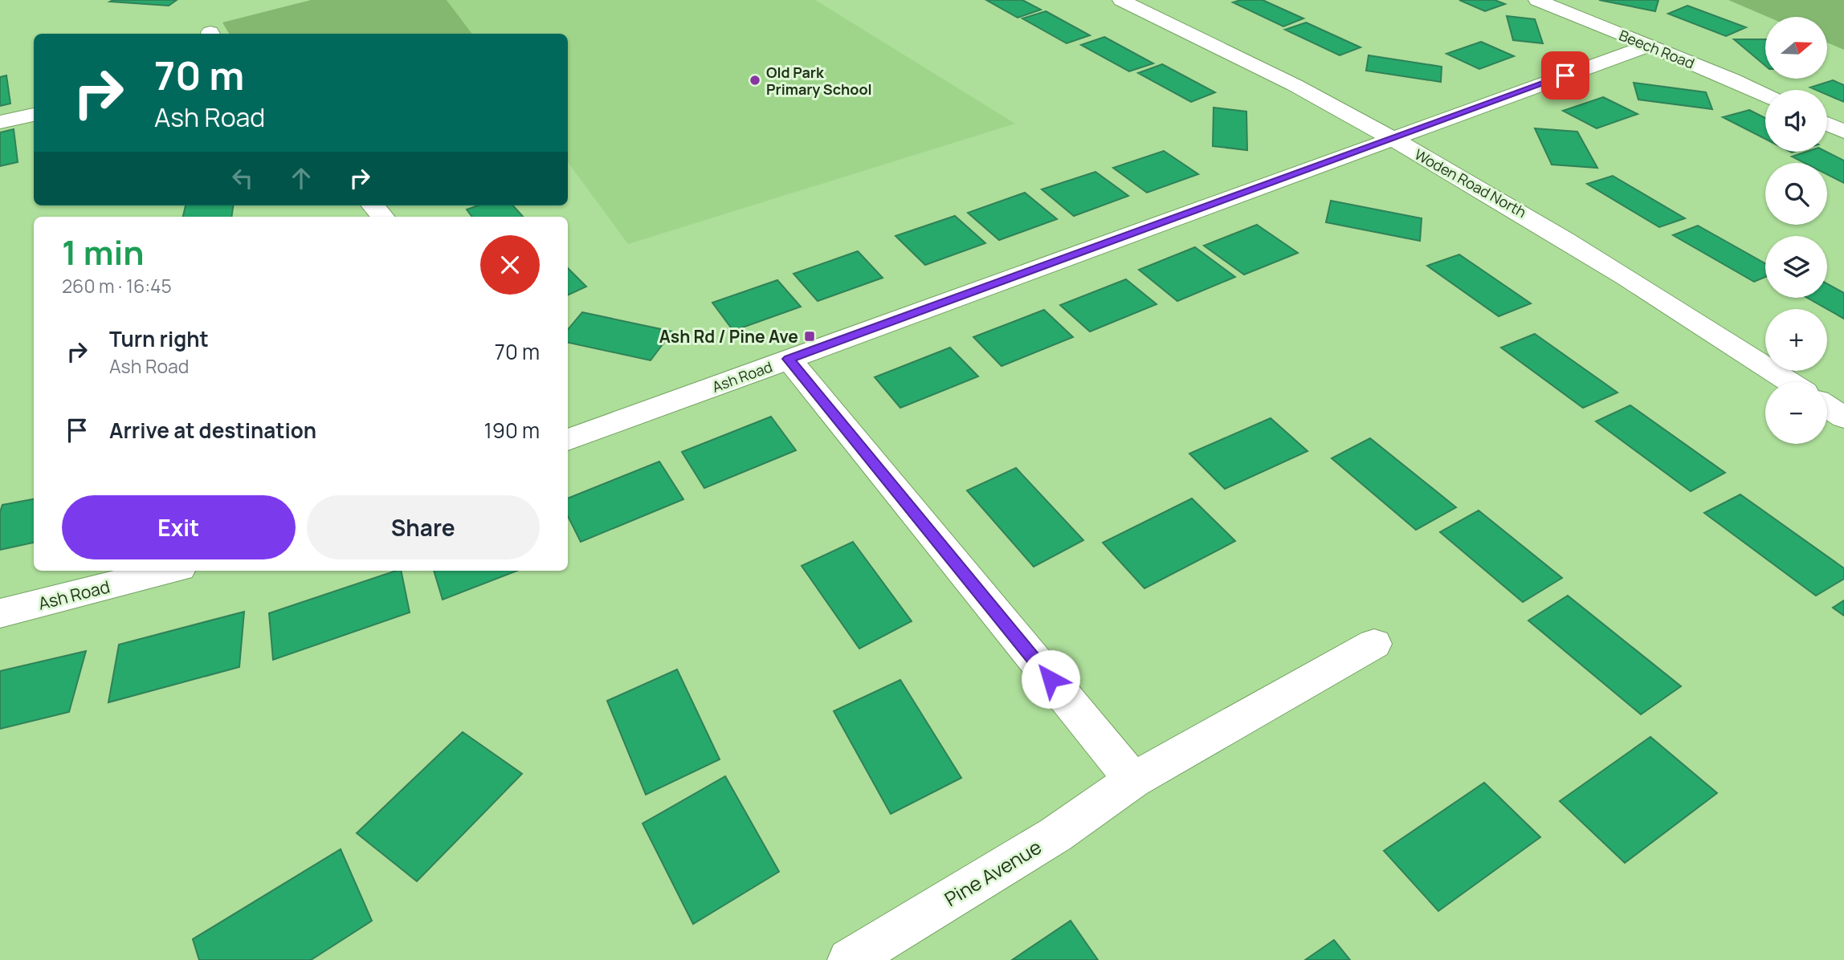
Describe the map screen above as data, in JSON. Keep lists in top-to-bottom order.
{
  "streets": {
    "street": [
      "Beech Road",
      "Woden Road North",
      "Ash Road",
      "Pine Avenue"
    ]
  },
  "crossings": [
    ["Beech Road", "Ash Road"],
    ["Woden Road North", "Ash Road"]
  ],
  "places": {
    "other": ["Old Park Primary School"],
    "transit": ["Ash Rd / Pine Ave"]
  },
  "north": "right",
  "page": {
    "map_buttons": ["+", "−"],
    "turn": ["70 m", "Ash Road"],
    "heading": ["1 min", "260 m · 16:45"],
    "list": [
      {
        "name": "Turn right",
        "note": "Ash Road",
        "value": "70 m"
      },
      {
        "name": "Arrive at destination",
        "value": "190 m"
      }
    ],
    "buttons": ["Exit", "Share"]
  }
}
